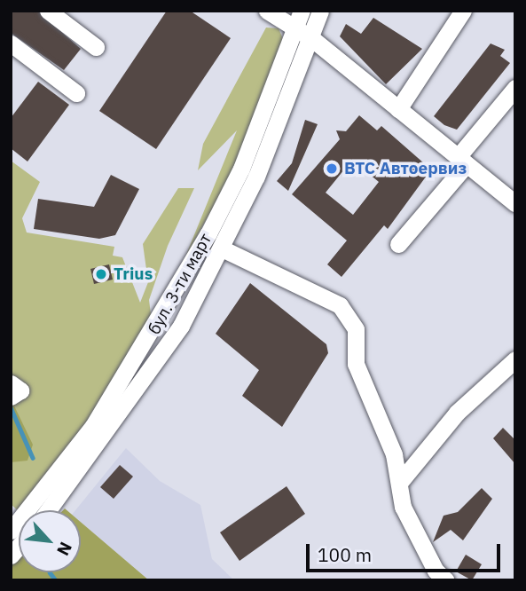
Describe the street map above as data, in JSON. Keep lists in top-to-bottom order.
{
  "streets": {
    "street": ["бул. 3-ти март"]
  },
  "places": ["ВТС Автоервиз", "Trius"],
  "scale_bar": "100 m",
  "north": "bottom right"
}
